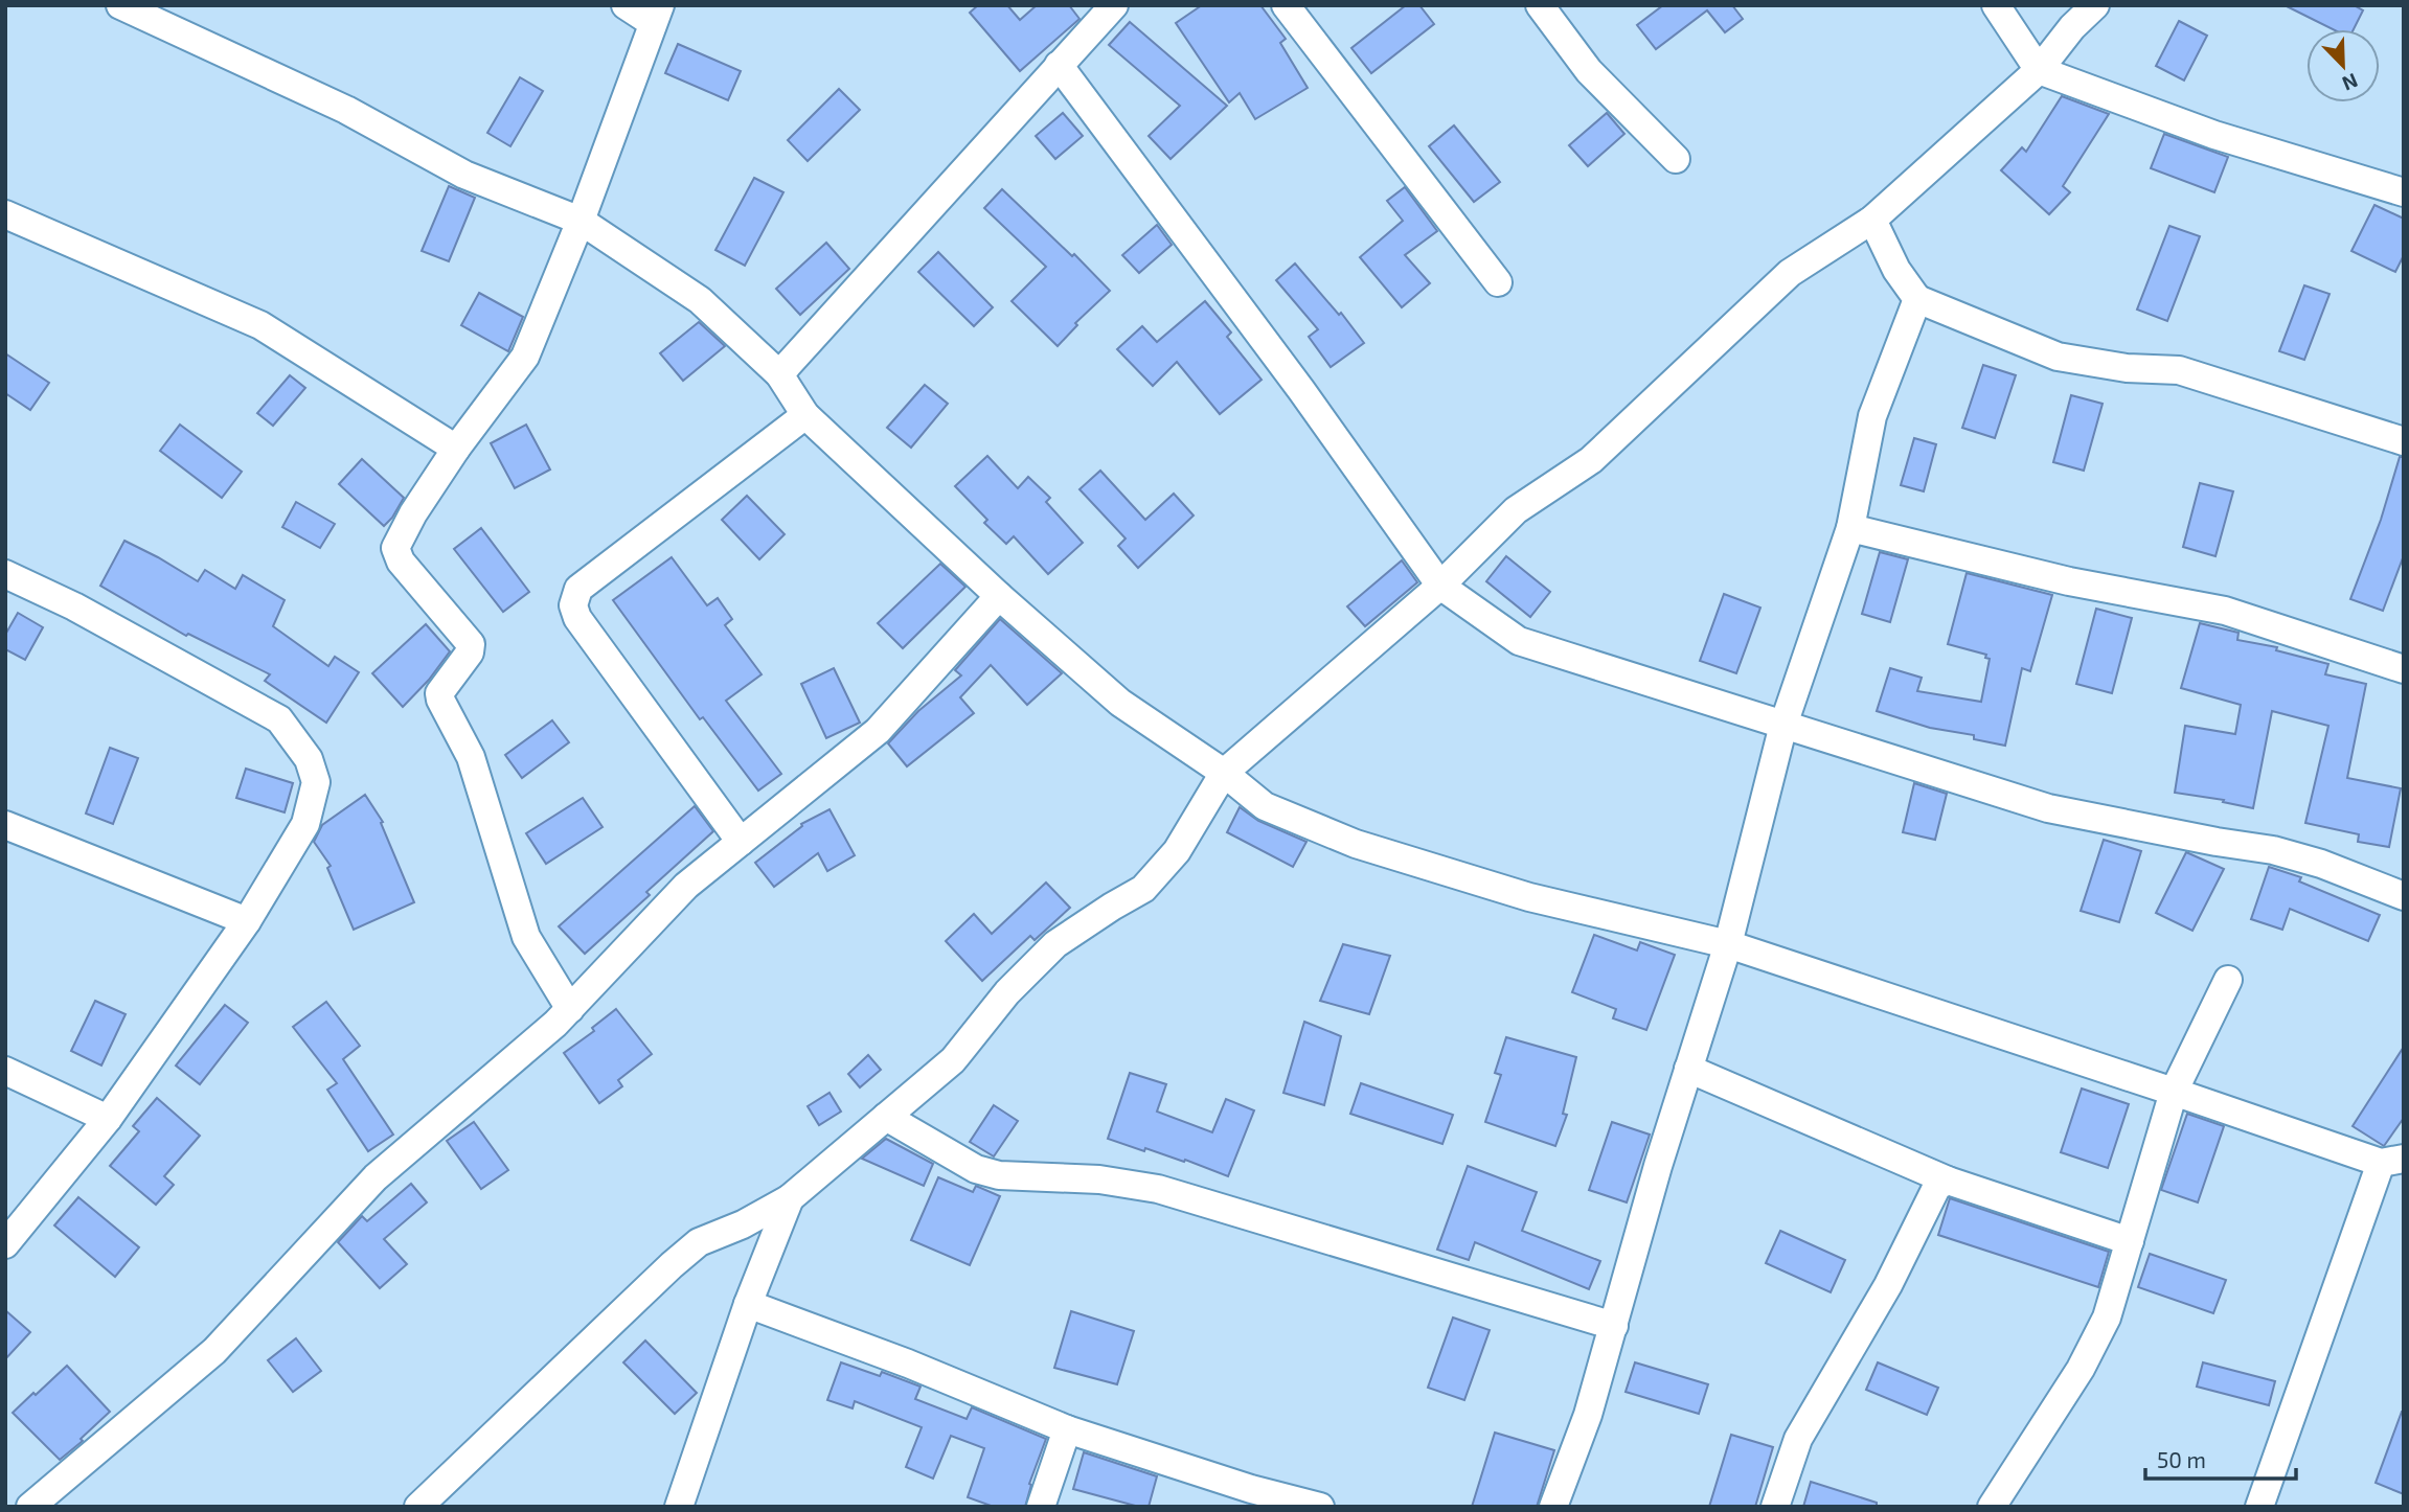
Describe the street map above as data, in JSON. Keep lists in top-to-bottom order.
{
  "scale_bar": "50 m",
  "north": "bottom right"
}
